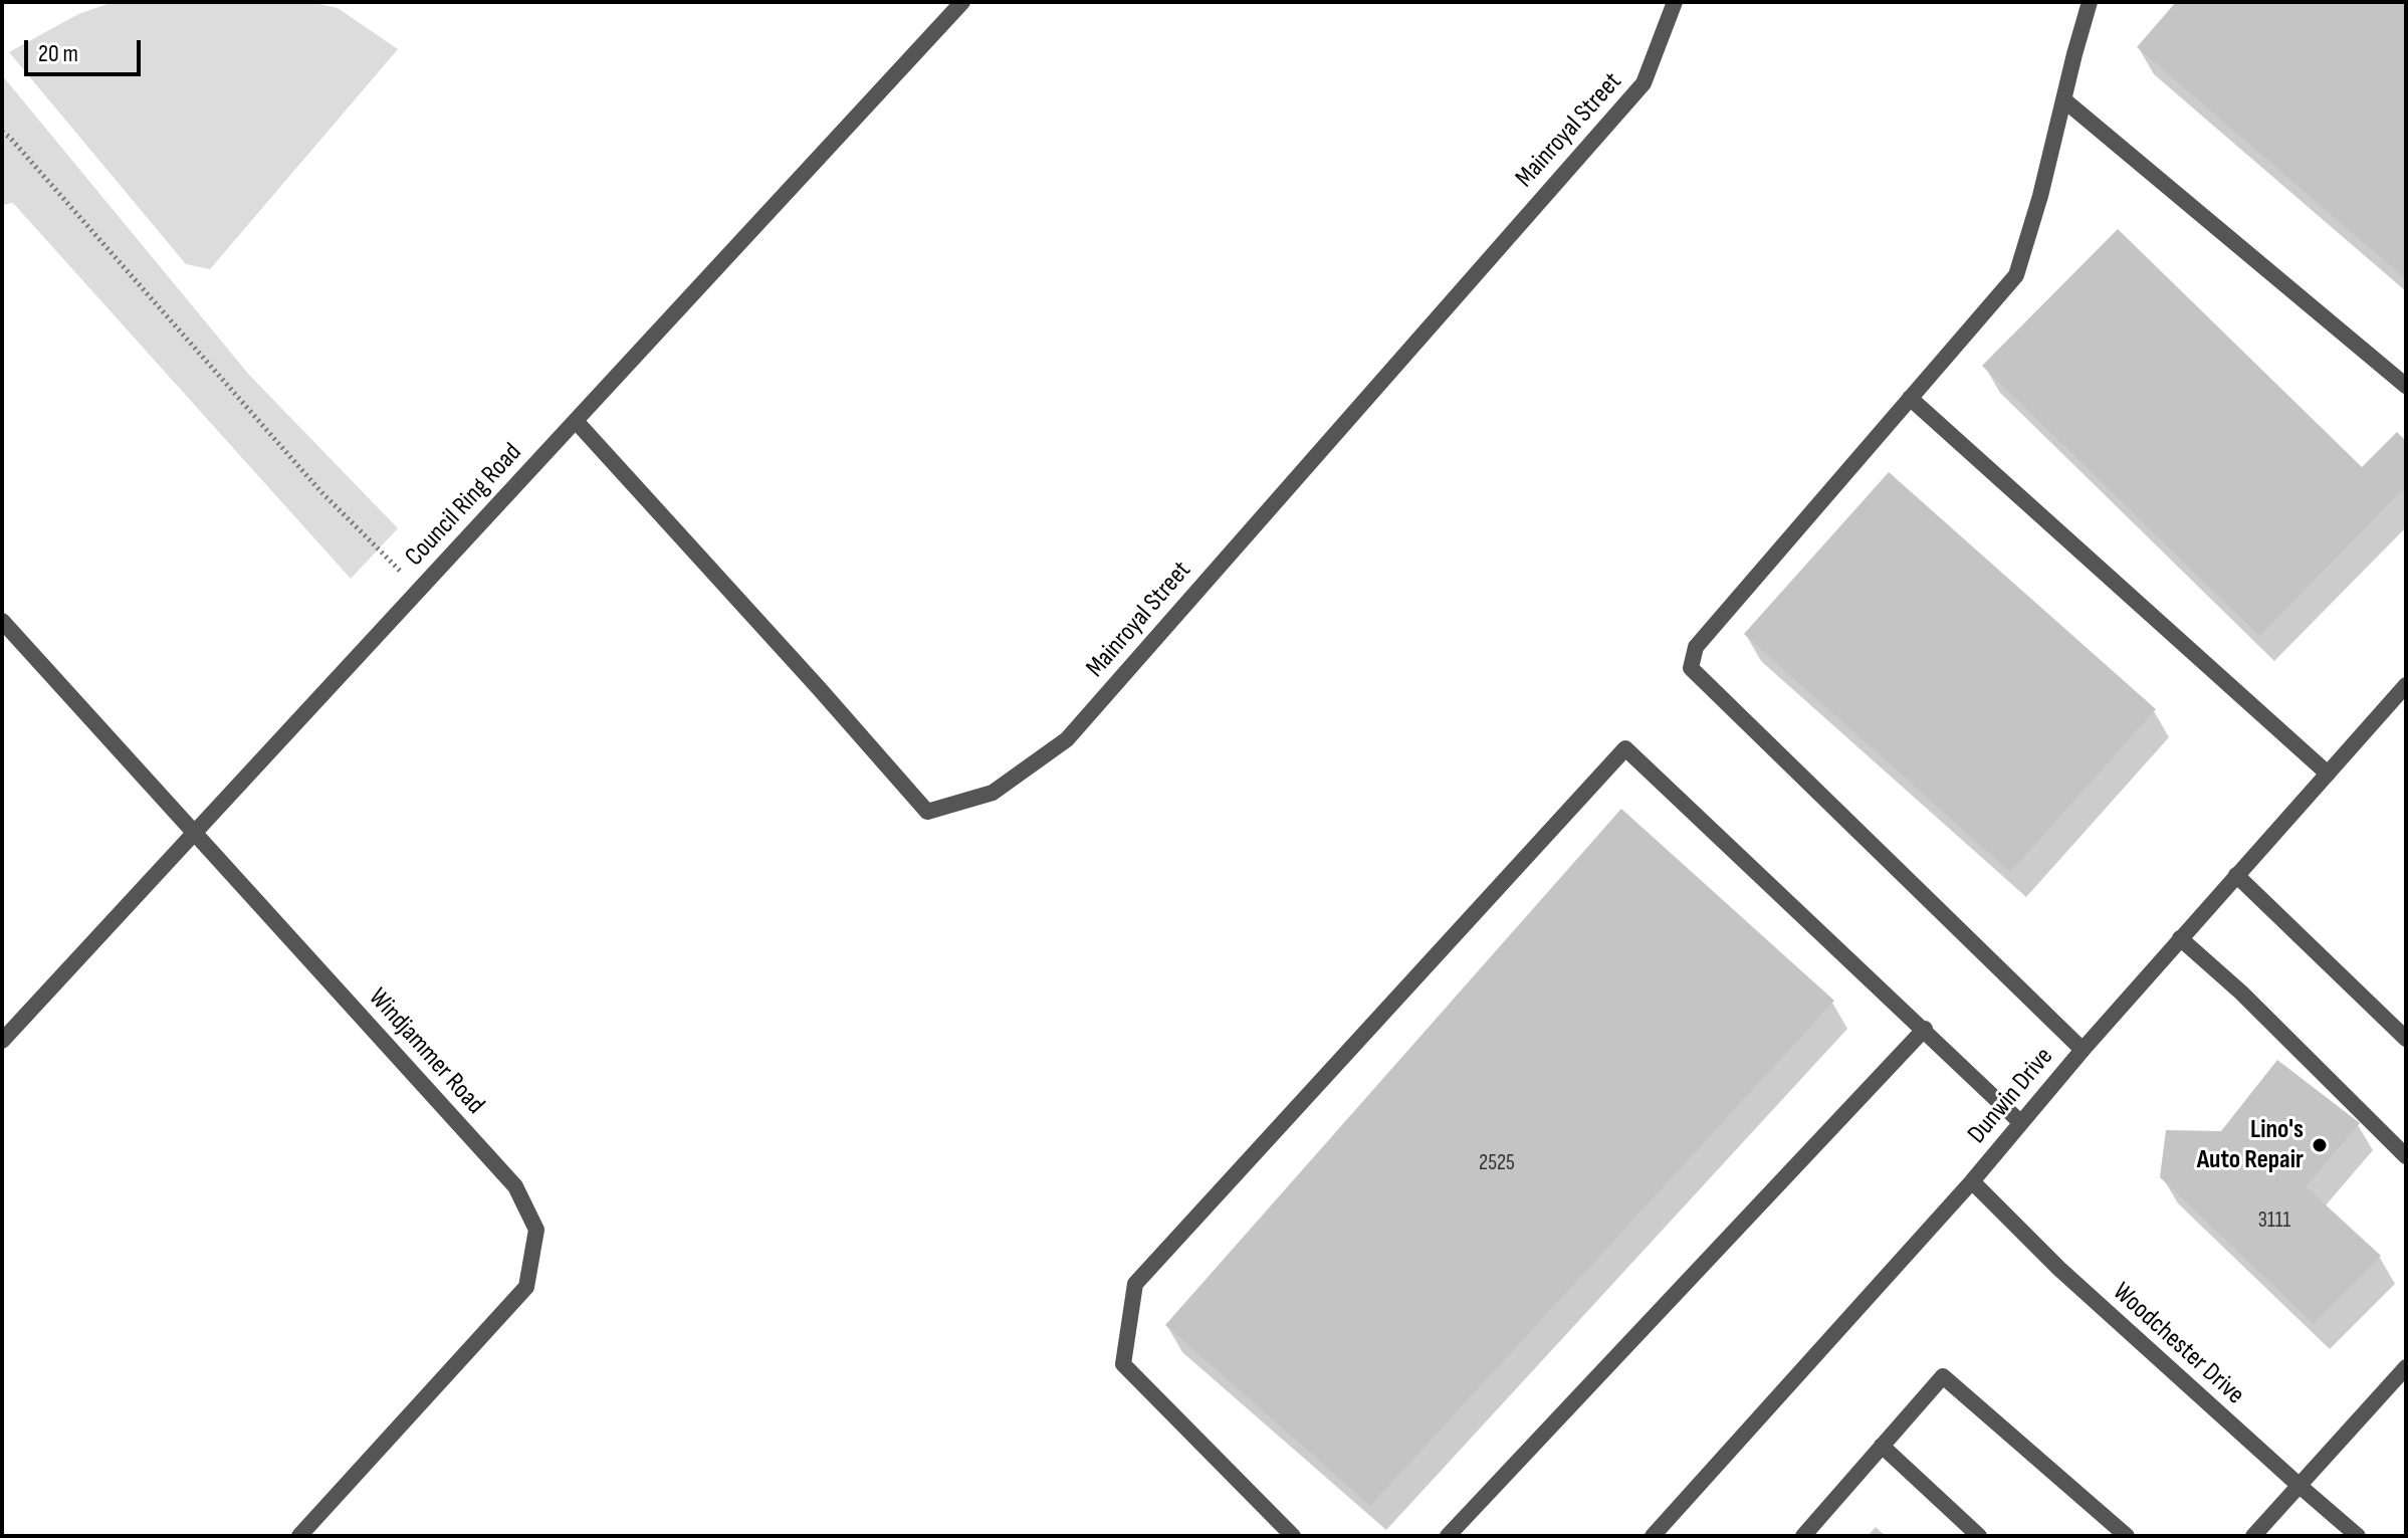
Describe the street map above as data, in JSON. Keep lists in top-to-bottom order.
{
  "streets": {
    "street": [
      "Mainroyal Street",
      "Council Ring Road",
      "Windjammer Road",
      "Dunwin Drive",
      "Woodchester Drive"
    ]
  },
  "crossings": [
    ["Mainroyal Street", "Council Ring Road"],
    ["Council Ring Road", "Windjammer Road"],
    ["Dunwin Drive", "Woodchester Drive"]
  ],
  "places": ["Lino's Auto Repair"],
  "house_numbers": ["2525", "3111"],
  "scale_bar": "20 m"
}
